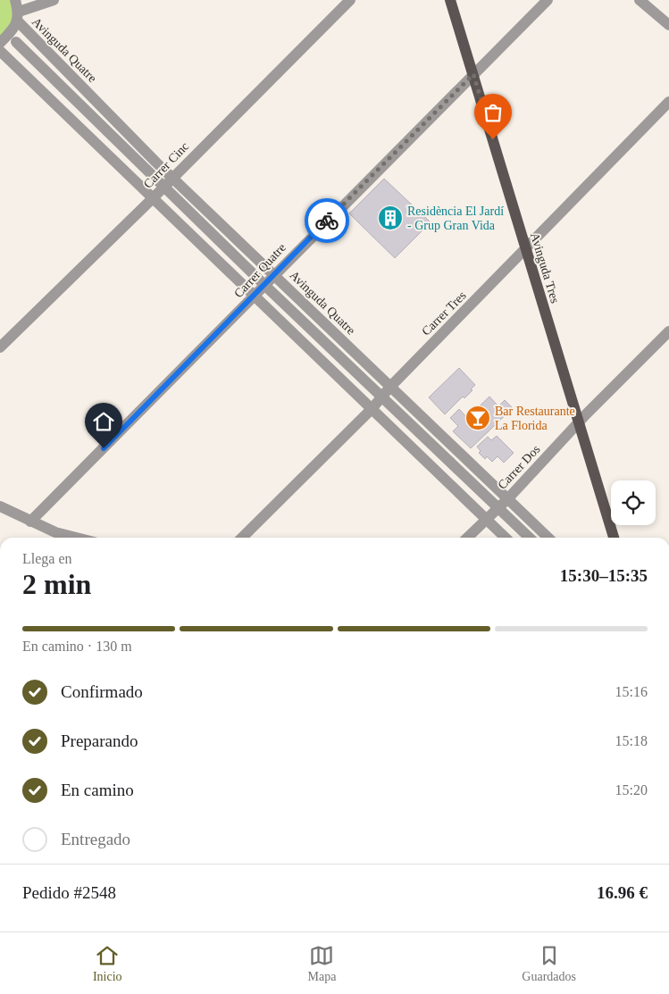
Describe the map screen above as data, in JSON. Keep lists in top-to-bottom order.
{
  "streets": {
    "main road": ["Avinguda Tres"],
    "street": [
      "Avinguda Quatre",
      "Carrer Cinc",
      "Carrer Quatre",
      "Carrer Tres",
      "Carrer Dos"
    ]
  },
  "crossings": [
    ["Avinguda Quatre", "Carrer Cinc"],
    ["Avinguda Quatre", "Carrer Quatre"],
    ["Avinguda Quatre", "Carrer Tres"],
    ["Avinguda Quatre", "Carrer Dos"],
    ["Avinguda Tres", "Carrer Quatre"],
    ["Avinguda Tres", "Carrer Tres"],
    ["Avinguda Tres", "Carrer Dos"]
  ],
  "places": {
    "building": ["Residència El Jardí - Grup Gran Vida"],
    "bar": ["Bar Restaurante La Florida"]
  },
  "page": {
    "heading": ["2 min", "Llega en", "15:30–15:35"],
    "panel": ["Pedido #2548", "16.96 €"],
    "bar": "En camino · 130 m",
    "list": [
      ["Confirmado", "15:16"],
      ["Preparando", "15:18"],
      ["En camino", "15:20"],
      "Entregado"
    ],
    "tabs": ["Inicio", "Mapa", "Guardados"]
  }
}
